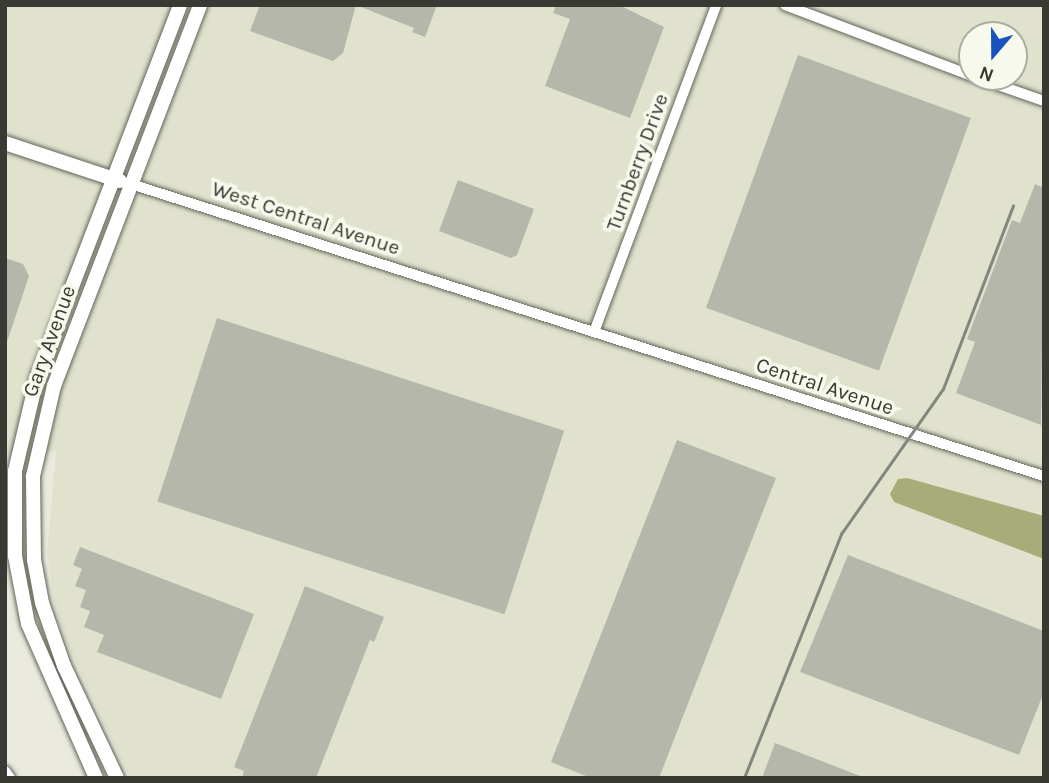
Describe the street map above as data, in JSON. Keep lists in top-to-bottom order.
{
  "streets": {
    "main road": ["West Central Avenue", "Gary Avenue"],
    "street": ["Turnberry Drive", "Central Avenue"]
  },
  "crossings": [
    ["Turnberry Drive", "West Central Avenue"],
    ["Turnberry Drive", "Central Avenue"],
    ["West Central Avenue", "Gary Avenue"],
    ["West Central Avenue", "Central Avenue"]
  ],
  "north": "bottom"
}
